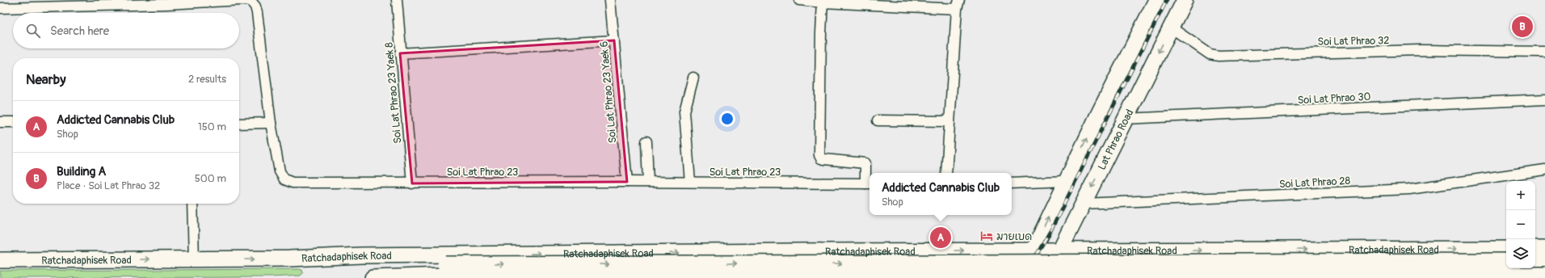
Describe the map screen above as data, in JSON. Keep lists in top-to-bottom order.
{
  "streets": {
    "main road": ["Lat Phrao Road", "Ratchadaphisek Road"],
    "street": [
      "Soi Lat Phrao 32",
      "Soi Lat Phrao 23 Yaek 6",
      "Soi Lat Phrao 23 Yaek 8",
      "Soi Lat Phrao 30",
      "Soi Lat Phrao 23",
      "Soi Lat Phrao 28"
    ]
  },
  "crossings": [
    ["Soi Lat Phrao 32", "Lat Phrao Road"],
    ["Soi Lat Phrao 23 Yaek 6", "Soi Lat Phrao 23"],
    ["Soi Lat Phrao 23 Yaek 8", "Soi Lat Phrao 23"],
    ["Soi Lat Phrao 30", "Lat Phrao Road"],
    ["Lat Phrao Road", "Soi Lat Phrao 28"],
    ["Lat Phrao Road", "Ratchadaphisek Road"]
  ],
  "places": {
    "hotel": ["มายเบด"]
  },
  "page": {
    "search": "Search here",
    "pins": ["B", "A"],
    "heading": ["Nearby", "2 results"],
    "list": [
      {
        "mark": "A",
        "name": "Addicted Cannabis Club",
        "note": "Shop",
        "value": "150 m"
      },
      {
        "mark": "B",
        "name": "Building A",
        "note": "Place · Soi Lat Phrao 32",
        "value": "500 m"
      }
    ],
    "popup": ["Addicted Cannabis Club", "Shop"],
    "map_buttons": ["+", "−"]
  }
}
